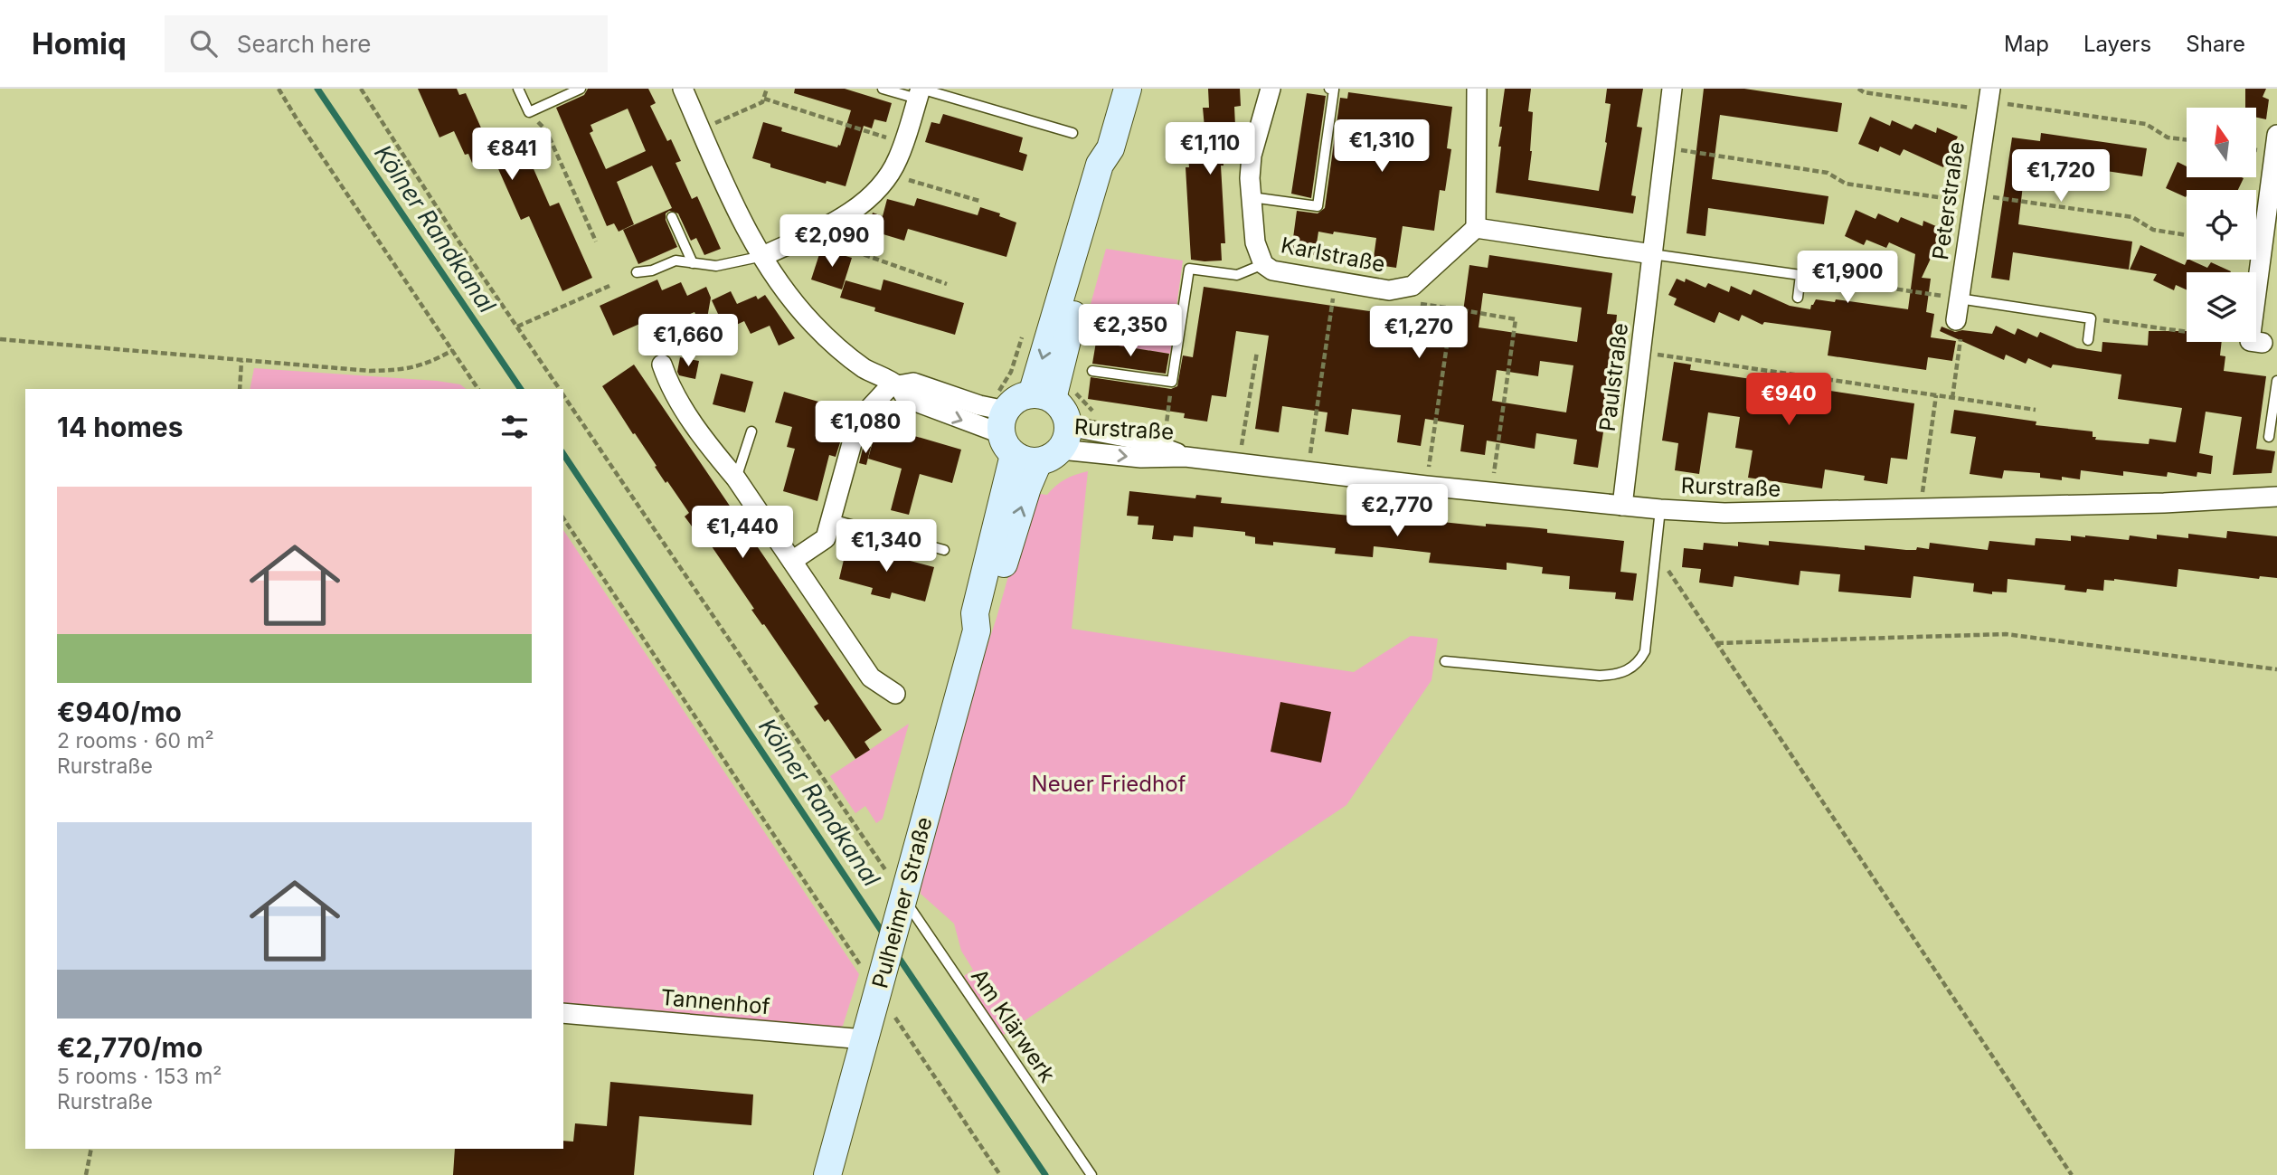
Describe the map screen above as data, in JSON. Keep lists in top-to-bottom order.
{
  "streets": {
    "main road": ["Pulheimer Straße"],
    "street": [
      "Peterstraße",
      "Karlstraße",
      "Paulstraße",
      "Rurstraße",
      "Tannenhof"
    ],
    "lane": ["Am Klärwerk"]
  },
  "crossings": [
    ["Paulstraße", "Rurstraße"],
    ["Rurstraße", "Pulheimer Straße"],
    ["Pulheimer Straße", "Tannenhof"],
    ["Pulheimer Straße", "Am Klärwerk"]
  ],
  "water": ["Kölner Randkanal"],
  "parks": ["Neuer Friedhof"],
  "north": "top",
  "page": {
    "header": "Homiq",
    "search": "Search here",
    "nav": ["Map", "Layers", "Share"],
    "price": [
      "€1,310",
      "€1,110",
      "€841",
      "€1,720",
      "€2,090",
      "€1,900",
      "€2,350",
      "€1,270",
      "€1,660",
      "€940",
      "€1,080",
      "€2,770",
      "€1,440",
      "€1,340"
    ],
    "heading": "14 homes",
    "list": [
      {
        "name": "€940/mo",
        "note": "2 rooms · 60 m² · Rurstraße"
      },
      {
        "name": "€2,770/mo",
        "note": "5 rooms · 153 m² · Rurstraße"
      }
    ]
  }
}
